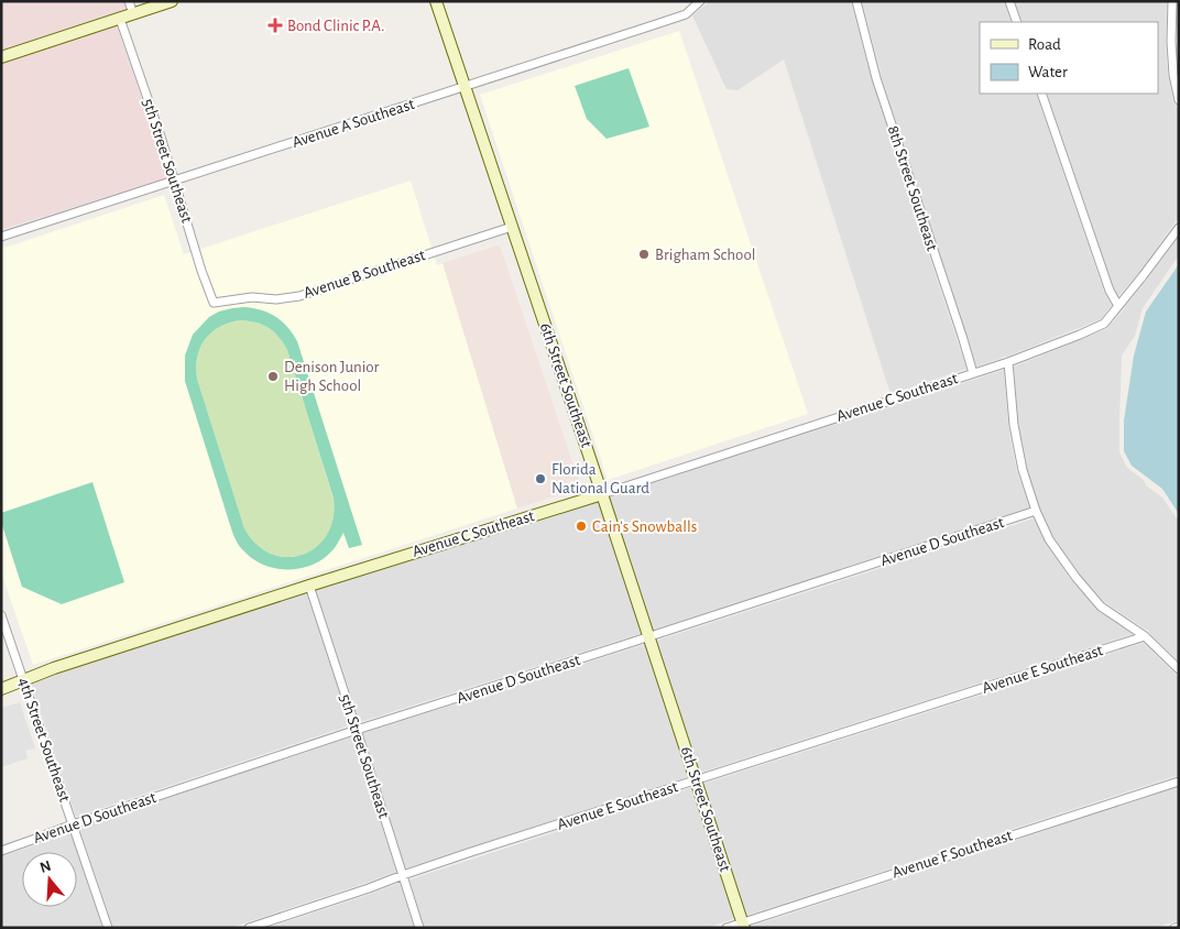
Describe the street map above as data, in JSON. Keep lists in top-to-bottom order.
{
  "streets": {
    "street": [
      "Avenue A Southeast",
      "5th Street Southeast",
      "8th Street Southeast",
      "Avenue B Southeast",
      "6th Street Southeast",
      "Avenue C Southeast",
      "Avenue D Southeast",
      "Avenue E Southeast",
      "4th Street Southeast",
      "Avenue F Southeast"
    ]
  },
  "crossings": [
    ["Avenue A Southeast", "5th Street Southeast"],
    ["Avenue A Southeast", "6th Street Southeast"],
    ["5th Street Southeast", "Avenue B Southeast"],
    ["5th Street Southeast", "Avenue C Southeast"],
    ["5th Street Southeast", "Avenue D Southeast"],
    ["5th Street Southeast", "Avenue E Southeast"],
    ["8th Street Southeast", "Avenue C Southeast"],
    ["Avenue B Southeast", "6th Street Southeast"],
    ["6th Street Southeast", "Avenue C Southeast"],
    ["6th Street Southeast", "Avenue D Southeast"],
    ["6th Street Southeast", "Avenue E Southeast"],
    ["6th Street Southeast", "Avenue F Southeast"],
    ["Avenue C Southeast", "4th Street Southeast"],
    ["Avenue D Southeast", "4th Street Southeast"]
  ],
  "places": {
    "health": ["Bond Clinic P.A."],
    "other": [
      "Brigham School",
      "Denison Junior High School",
      "Florida National Guard",
      "Cain's Snowballs"
    ]
  },
  "legend": ["Road", "Water"],
  "north": "top"
}
